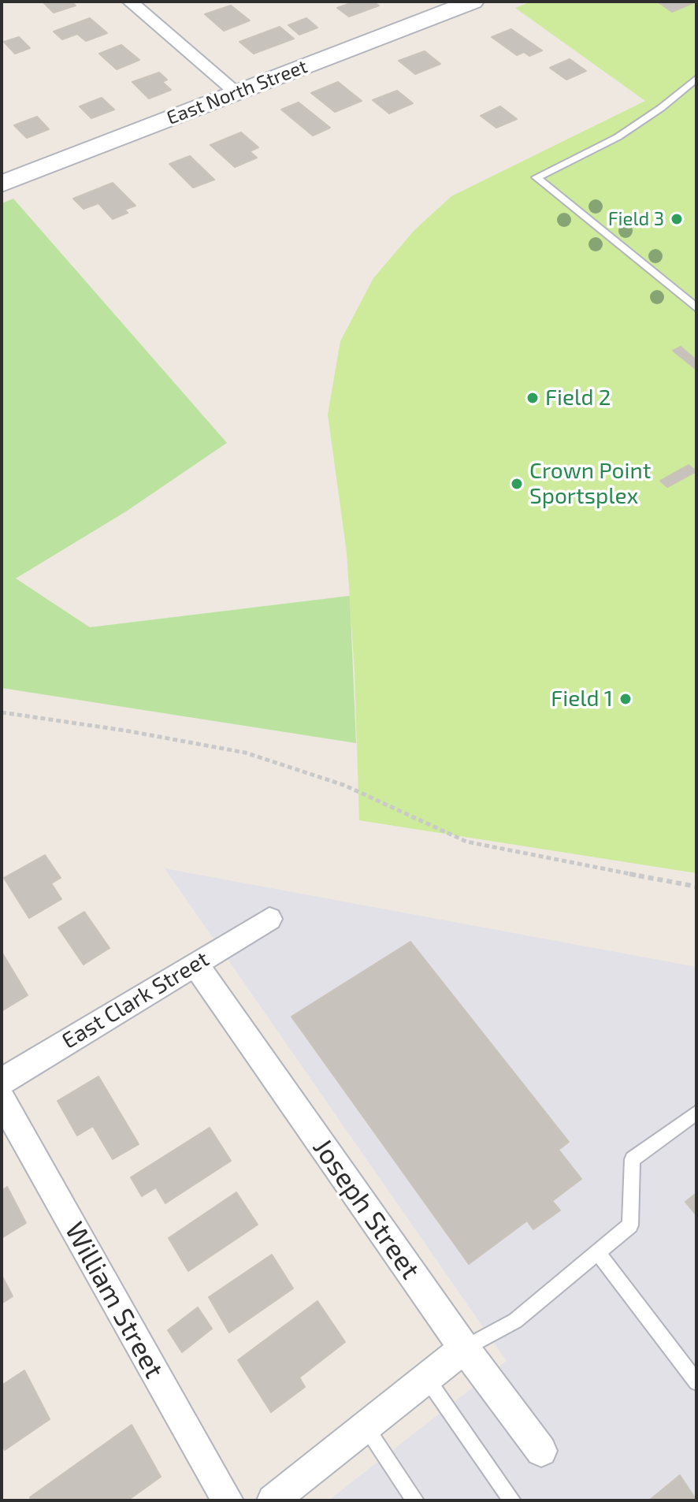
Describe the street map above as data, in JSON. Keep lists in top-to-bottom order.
{
  "streets": {
    "street": [
      "East North Street",
      "East Clark Street",
      "Joseph Street",
      "William Street"
    ]
  },
  "crossings": [
    ["East Clark Street", "Joseph Street"]
  ],
  "places": [
    "Field 3",
    "Field 2",
    "Crown Point Sportsplex",
    "Field 1"
  ]
}
